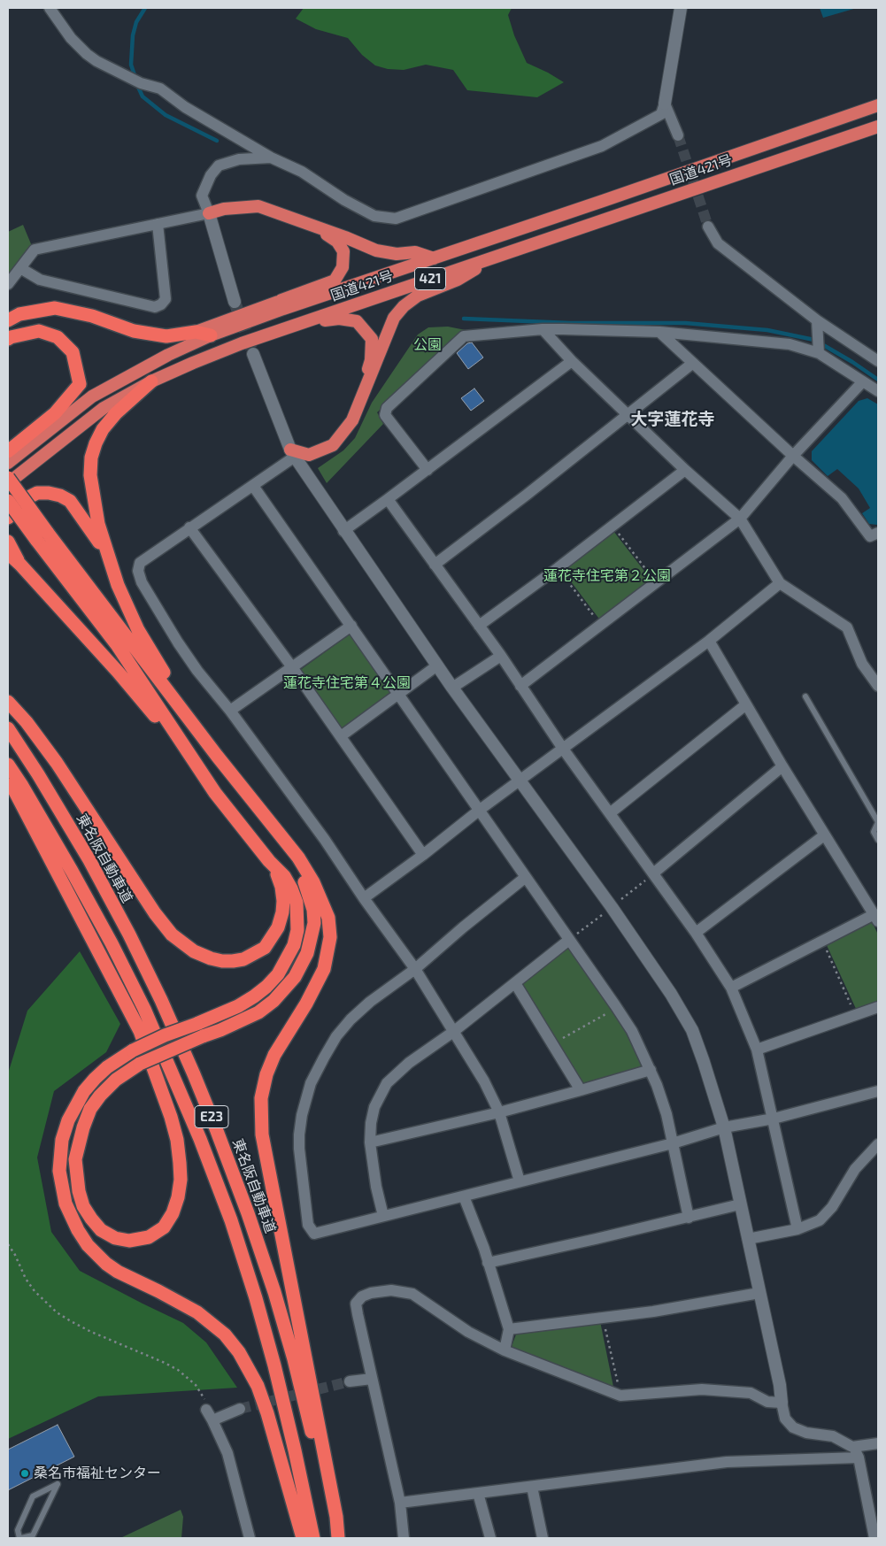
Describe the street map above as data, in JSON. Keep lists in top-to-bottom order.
{
  "streets": {
    "highway": [
      "国道421号",
      "421",
      "東名阪自動車道",
      "E23"
    ]
  },
  "districts": ["大字蓮花寺"],
  "parks": ["公園", "蓮花寺住宅第２公園", "蓮花寺住宅第４公園"],
  "places": ["桑名市福祉センター"]
}
